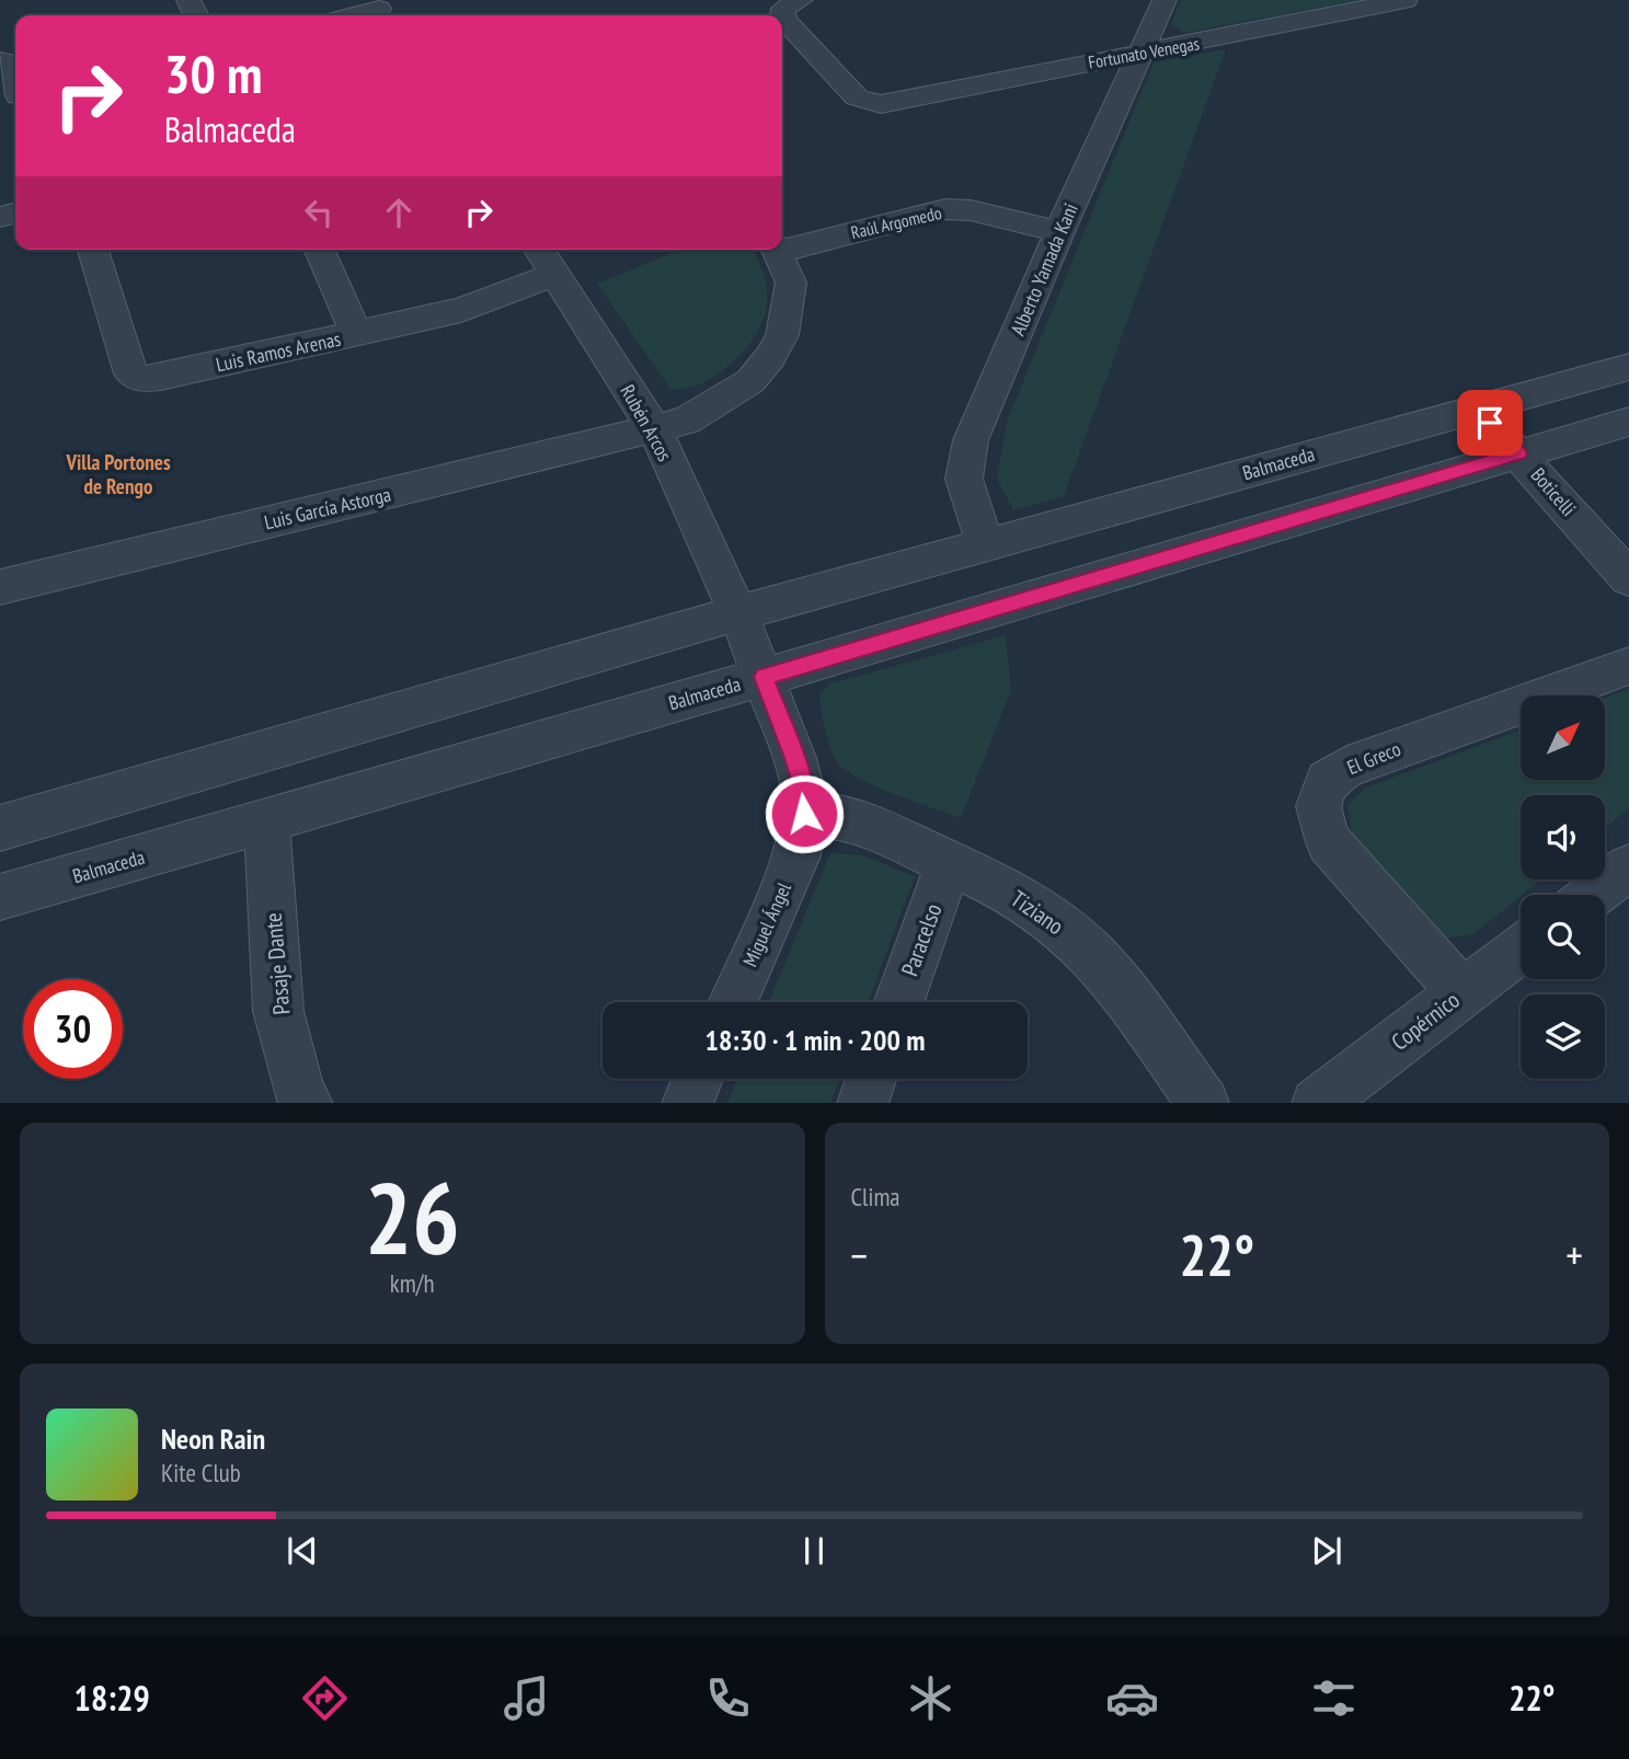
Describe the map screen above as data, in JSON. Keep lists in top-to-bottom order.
{
  "streets": {
    "street": [
      "Fortunato Venegas",
      "Raúl Argomedo",
      "Alberto Yamada Kani",
      "Luis Ramos Arenas",
      "Rubén Arcos",
      "Balmaceda",
      "Boticelli",
      "Luis García Astorga",
      "El Greco",
      "Tiziano",
      "Miguel Ángel",
      "Paracelso",
      "Pasaje Dante",
      "Copérnico"
    ]
  },
  "crossings": [
    ["Fortunato Venegas", "Alberto Yamada Kani"],
    ["Raúl Argomedo", "Alberto Yamada Kani"],
    ["Alberto Yamada Kani", "Balmaceda"],
    ["Luis Ramos Arenas", "Rubén Arcos"],
    ["Rubén Arcos", "Balmaceda"],
    ["Rubén Arcos", "Luis García Astorga"],
    ["Rubén Arcos", "Miguel Ángel"],
    ["Balmaceda", "Boticelli"],
    ["Balmaceda", "Miguel Ángel"],
    ["Balmaceda", "Pasaje Dante"],
    ["El Greco", "Copérnico"],
    ["Tiziano", "Miguel Ángel"],
    ["Tiziano", "Paracelso"]
  ],
  "districts": ["Villa Portones de Rengo"],
  "north": "top right",
  "page": {
    "turn": ["30 m", "Balmaceda"],
    "limit": "30",
    "trip": "18:30 · 1 min · 200 m",
    "tile": [
      ["26", "km/h"],
      "Clima"
    ],
    "heat": ["−", "22°", "+"],
    "song": ["Neon Rain", "Kite Club"],
    "tabs": ["18:29", "22°"]
  }
}
